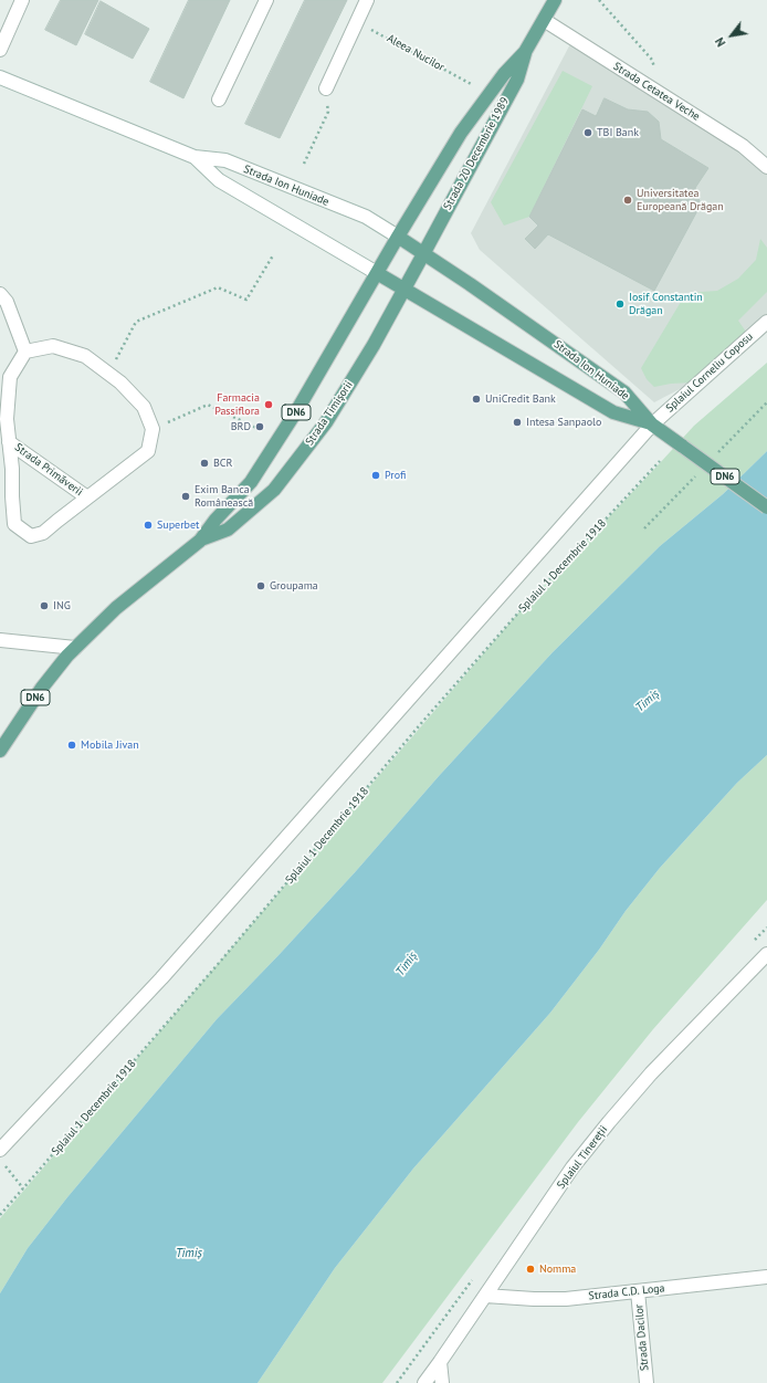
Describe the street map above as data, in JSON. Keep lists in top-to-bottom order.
{
  "streets": {
    "main road": [
      "Strada 20 Decembrie 1989",
      "Strada Ion Huniade",
      "DN6",
      "Strada Timișorii"
    ],
    "street": [
      "Strada Cetatea Veche",
      "Splaiul Corneliu Coposu",
      "Strada Primăverii",
      "Splaiul Tinereții",
      "Strada C.D. Loga",
      "Strada Dacilor"
    ],
    "path": ["Aleea Nucilor", "Splaiul 1 Decembrie 1918"]
  },
  "crossings": [
    ["Strada Cetatea Veche", "Strada 20 Decembrie 1989"],
    ["Strada 20 Decembrie 1989", "Strada Ion Huniade"],
    ["Strada 20 Decembrie 1989", "Strada Timișorii"],
    ["Strada Ion Huniade", "Splaiul Corneliu Coposu"],
    ["Strada Ion Huniade", "DN6"],
    ["Strada Ion Huniade", "Strada Timișorii"],
    ["Splaiul Corneliu Coposu", "DN6"],
    ["Splaiul Tinereții", "Strada C.D. Loga"],
    ["Strada C.D. Loga", "Strada Dacilor"]
  ],
  "water": ["Timiș"],
  "places": [
    "TBI Bank",
    "Universitatea Europeană Drăgan",
    "Iosif Constantin Drăgan",
    "UniCredit Bank",
    "Farmacia Passiflora",
    "Intesa Sanpaolo",
    "BRD",
    "BCR",
    "Profi",
    "Exim Banca Românească",
    "Superbet",
    "Groupama",
    "ING",
    "Mobila Jivan",
    "Nomma"
  ],
  "north": "bottom left"
}
